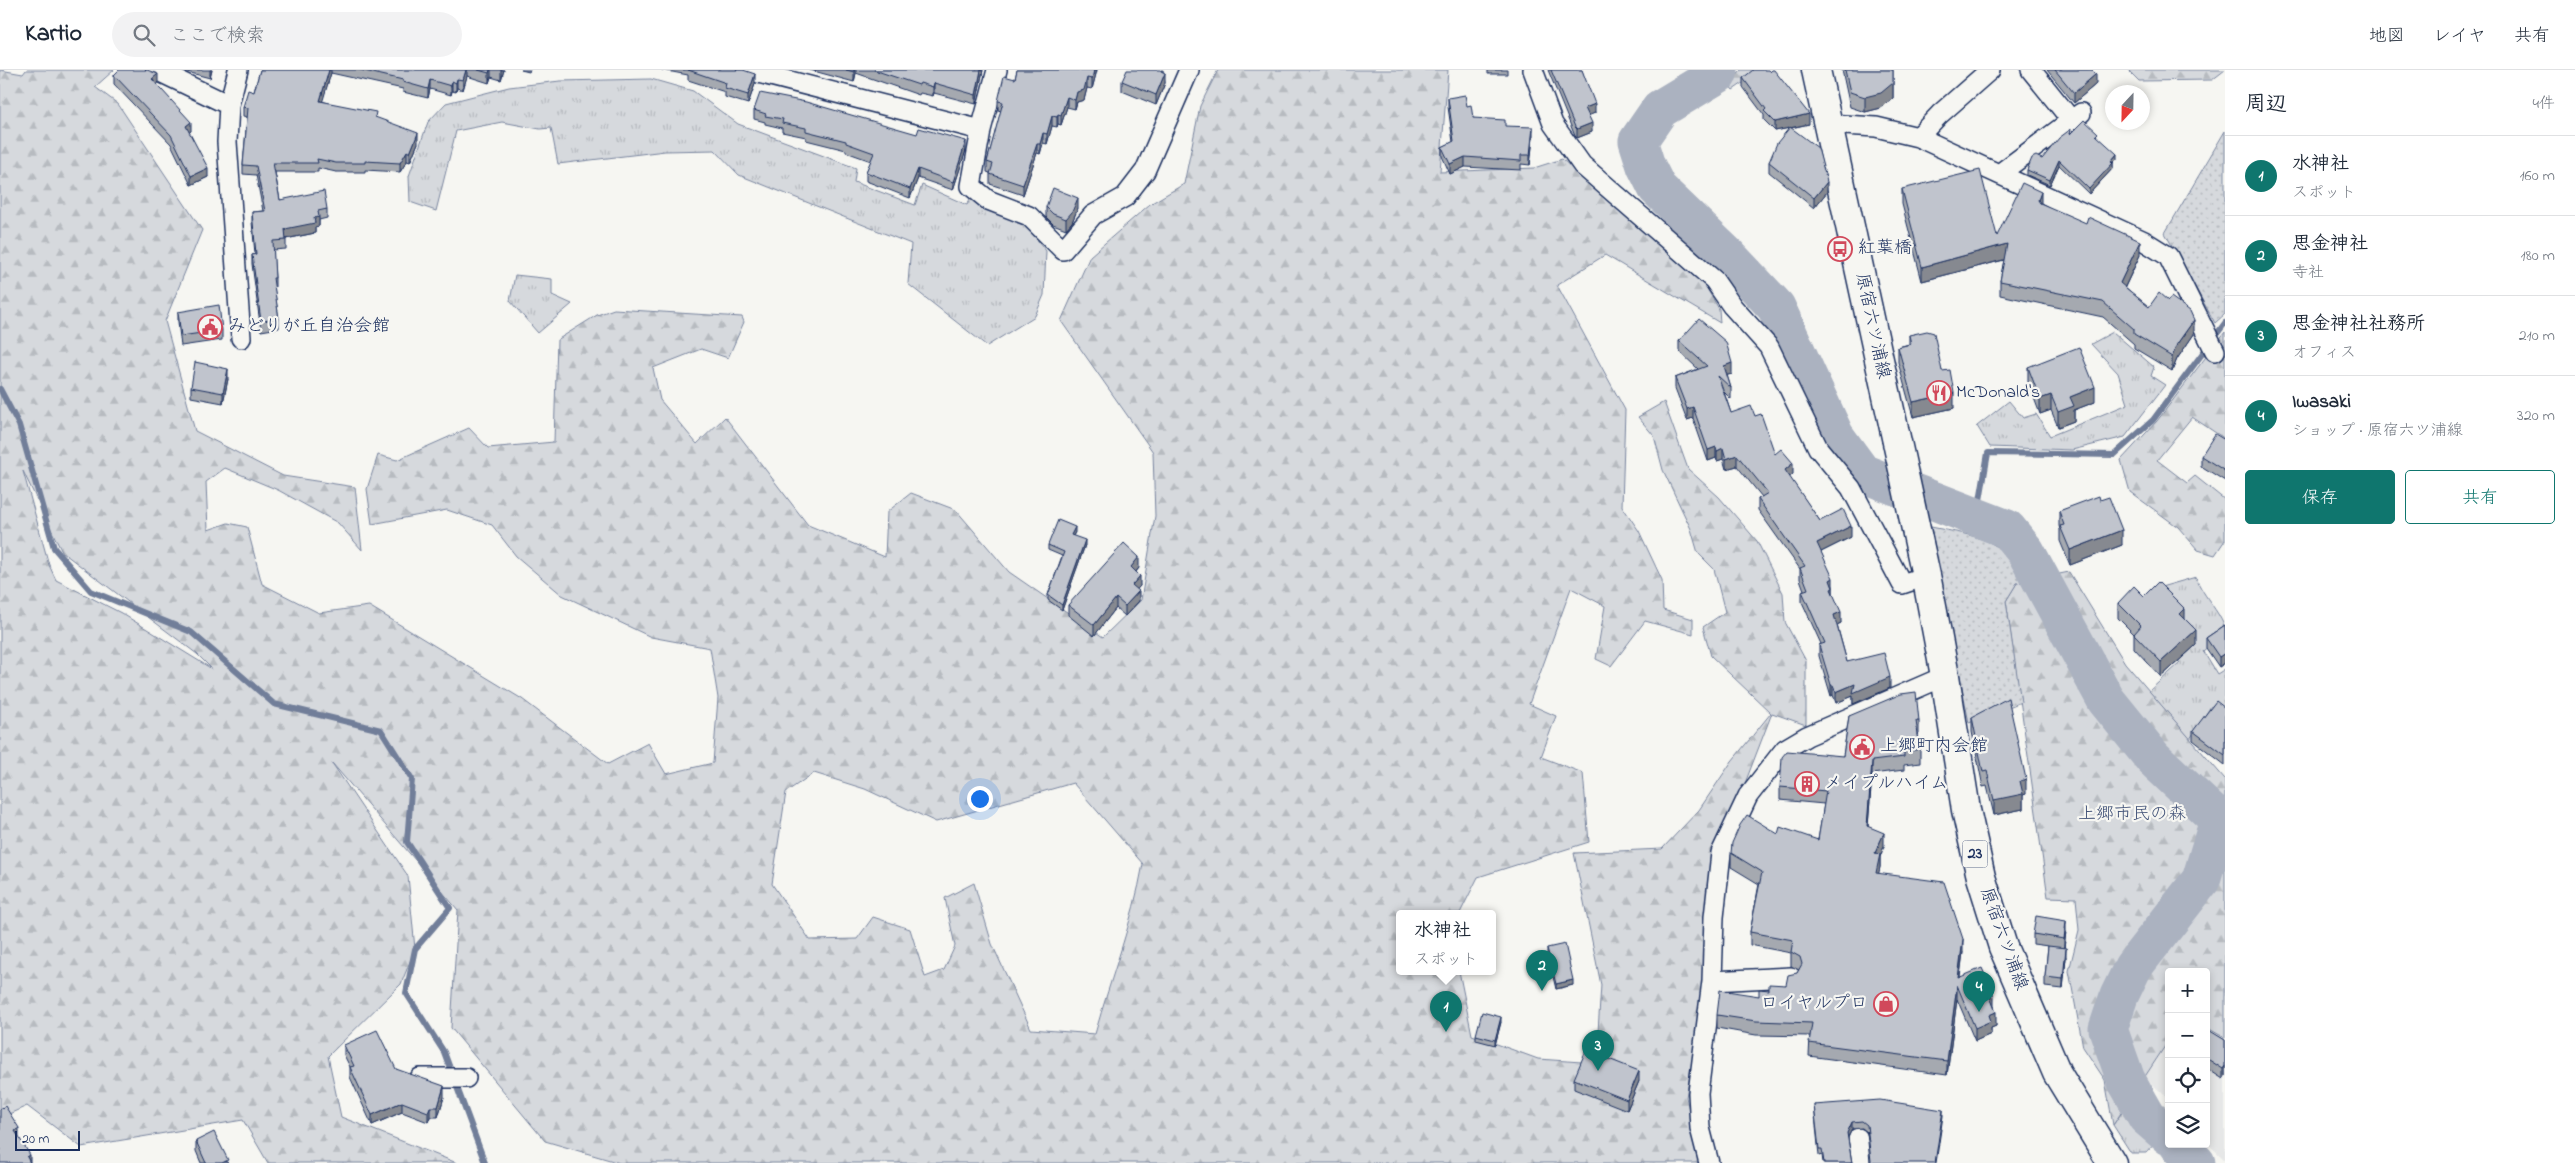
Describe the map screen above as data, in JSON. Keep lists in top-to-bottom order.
{
  "streets": {
    "main road": ["原宿六ツ浦線", "23"]
  },
  "parks": ["上郷市民の森"],
  "places": {
    "bus stop": ["紅葉橋"],
    "public building": ["みどりが丘自治会館", "上郷町内会館"],
    "restaurant": ["McDonald's"],
    "building": ["メイプルハイム"],
    "shop": ["ロイヤルプロ"]
  },
  "scale_bar": "20 m",
  "north": "bottom",
  "page": {
    "header": "Kartio",
    "search": "ここで検索",
    "nav": ["地図", "レイヤ", "共有"],
    "heading": ["周辺", "4件"],
    "list": [
      {
        "mark": "1",
        "name": "水神社",
        "note": "スポット",
        "value": "160 m"
      },
      {
        "mark": "2",
        "name": "思金神社",
        "note": "寺社",
        "value": "180 m"
      },
      {
        "mark": "3",
        "name": "思金神社社務所",
        "note": "オフィス",
        "value": "210 m"
      },
      {
        "mark": "4",
        "name": "Iwasaki",
        "note": "ショップ · 原宿六ツ浦線",
        "value": "320 m"
      }
    ],
    "buttons": ["保存", "共有"],
    "popup": ["水神社", "スポット"],
    "pins": [
      "2",
      "4",
      "1",
      "3"
    ],
    "map_buttons": ["+", "−"],
    "scale": "20 m"
  }
}
